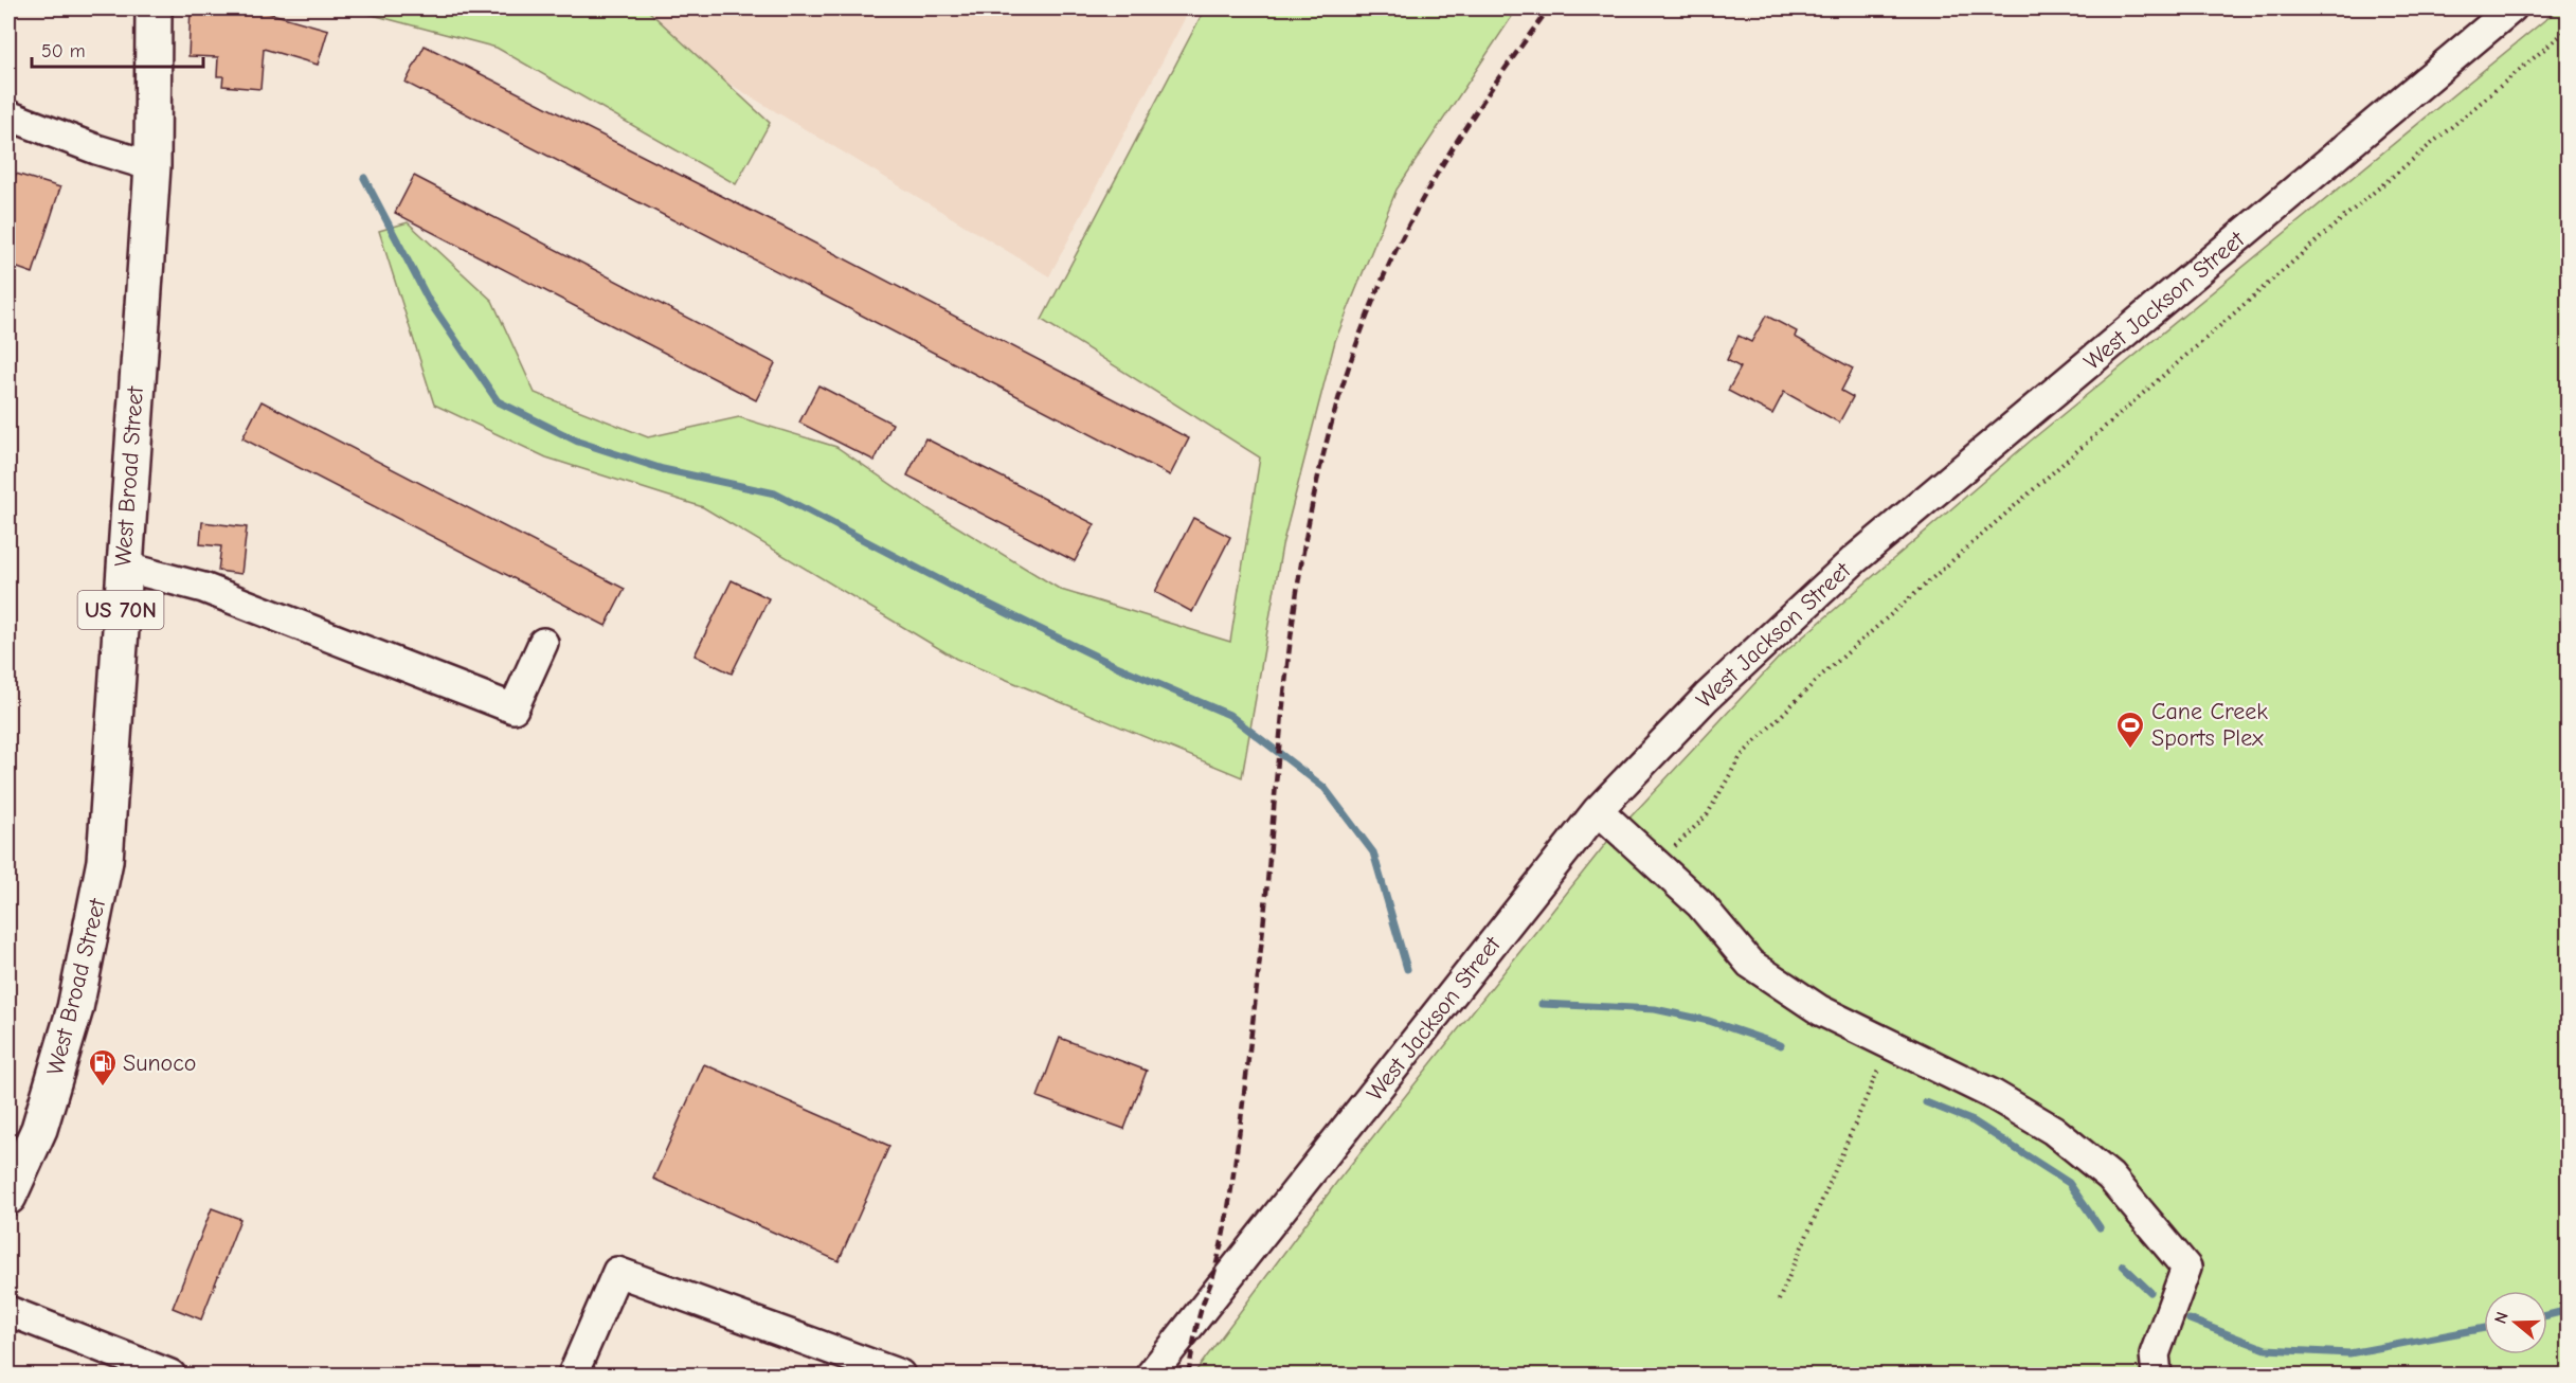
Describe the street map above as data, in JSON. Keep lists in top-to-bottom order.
{
  "streets": {
    "main road": ["West Broad Street", "US 70N"],
    "street": ["West Jackson Street"]
  },
  "places": {
    "sports": ["Cane Creek Sports Plex"],
    "fuel station": ["Sunoco"]
  },
  "scale_bar": "50 m",
  "north": "left"
}
